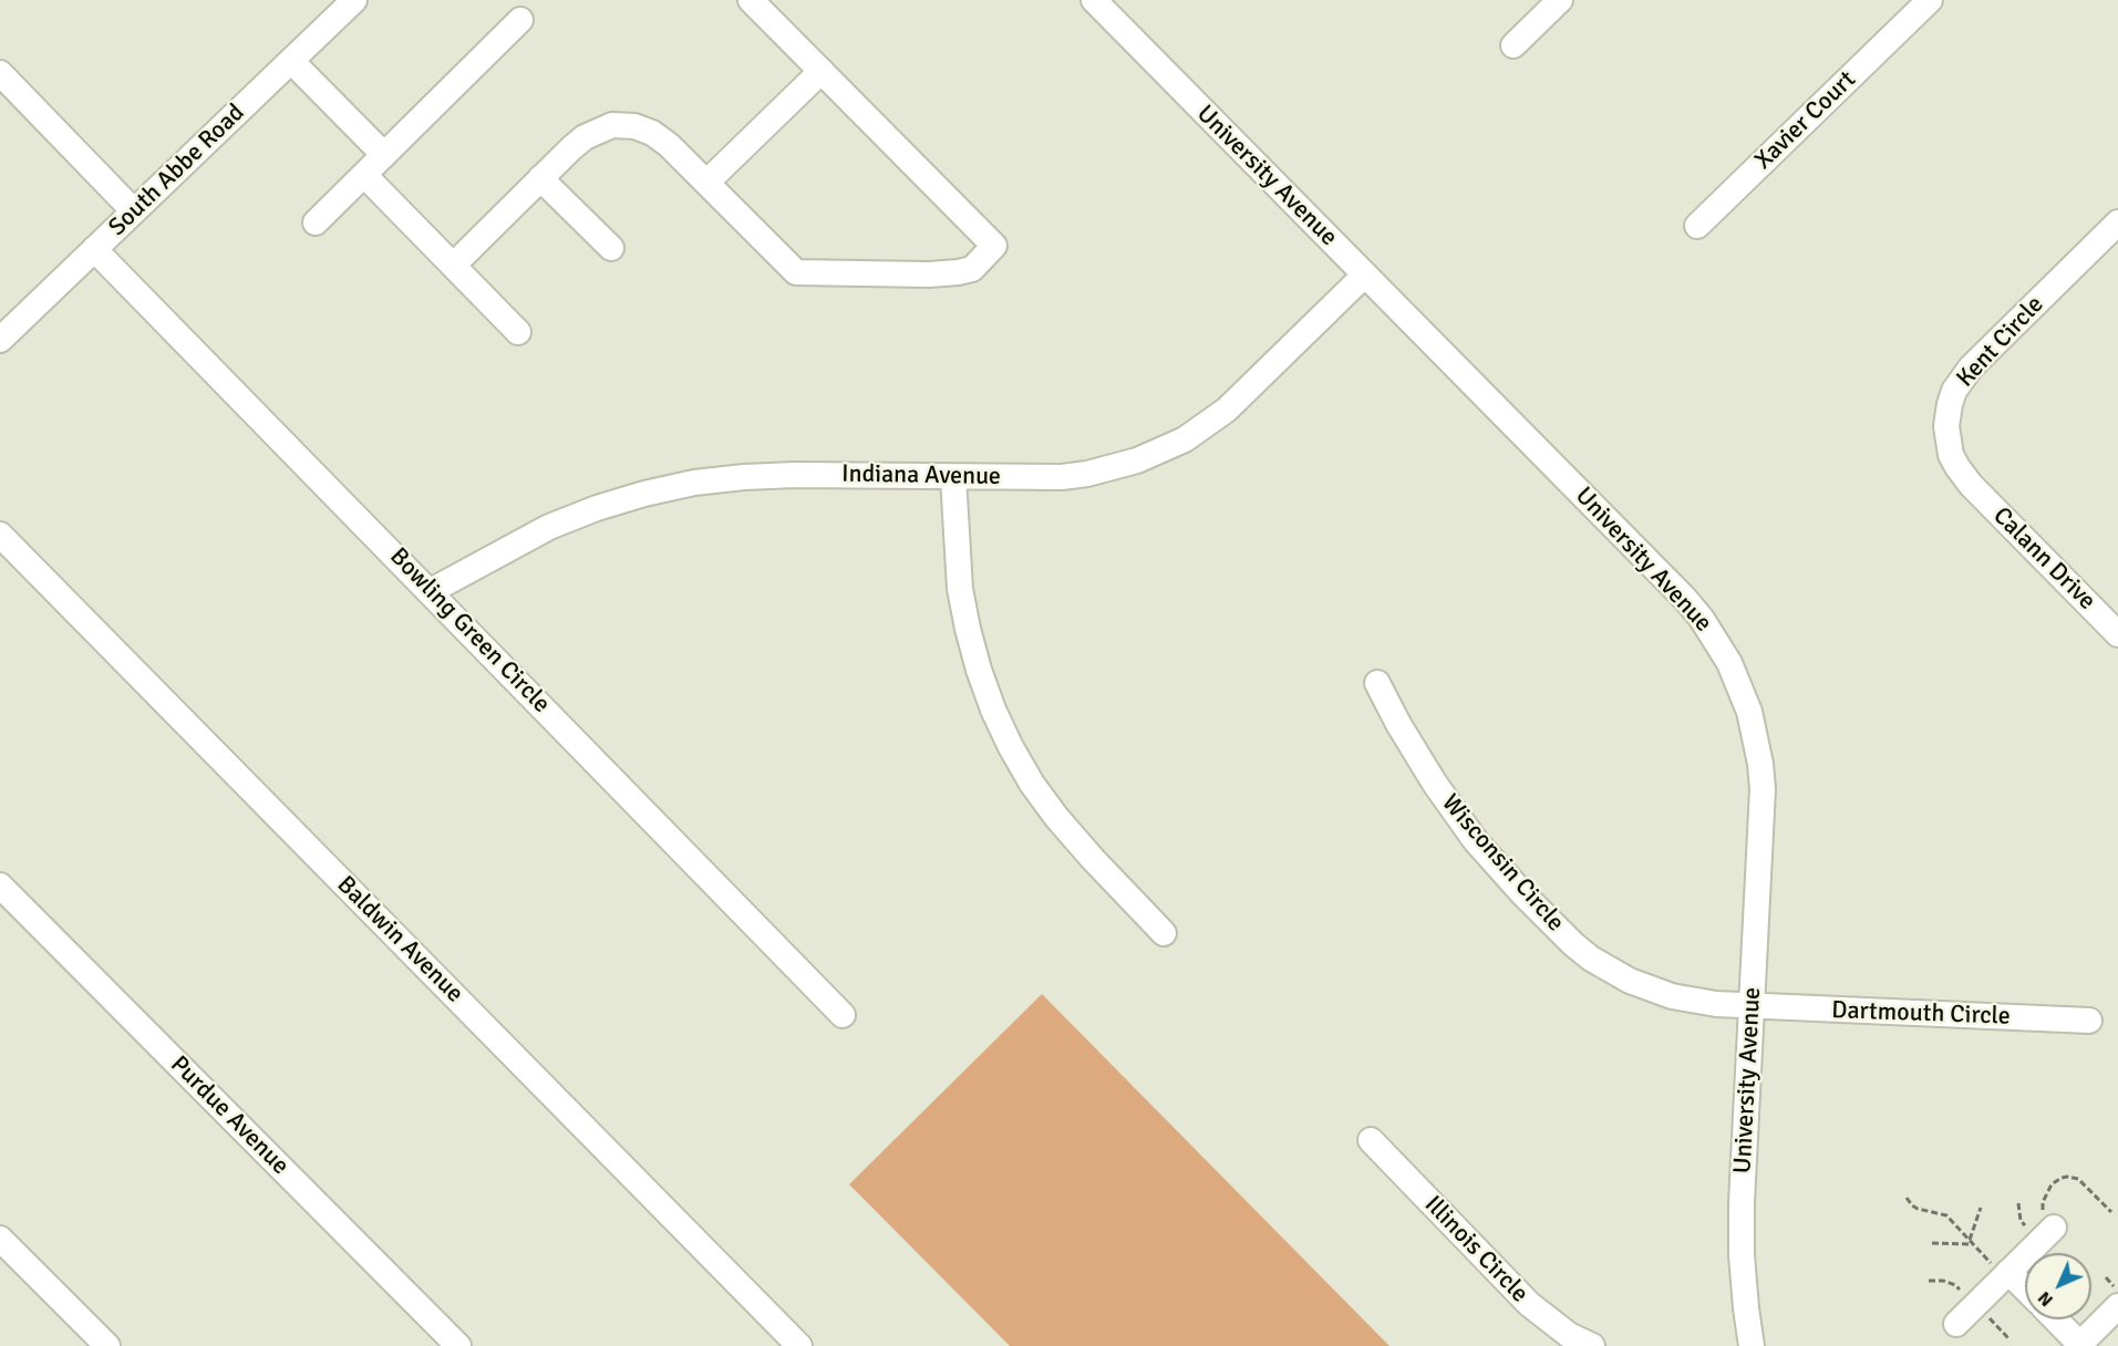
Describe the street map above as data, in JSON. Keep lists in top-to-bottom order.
{
  "streets": {
    "street": [
      "Xavier Court",
      "South Abbe Road",
      "University Avenue",
      "Kent Circle",
      "Indiana Avenue",
      "Calann Drive",
      "Bowling Green Circle",
      "Wisconsin Circle",
      "Baldwin Avenue",
      "Dartmouth Circle",
      "Purdue Avenue",
      "Illinois Circle"
    ]
  },
  "crossings": [
    ["South Abbe Road", "Bowling Green Circle"],
    ["University Avenue", "Indiana Avenue"],
    ["University Avenue", "Wisconsin Circle"],
    ["University Avenue", "Dartmouth Circle"],
    ["Kent Circle", "Calann Drive"],
    ["Indiana Avenue", "Bowling Green Circle"],
    ["Wisconsin Circle", "Dartmouth Circle"]
  ],
  "north": "bottom left"
}
